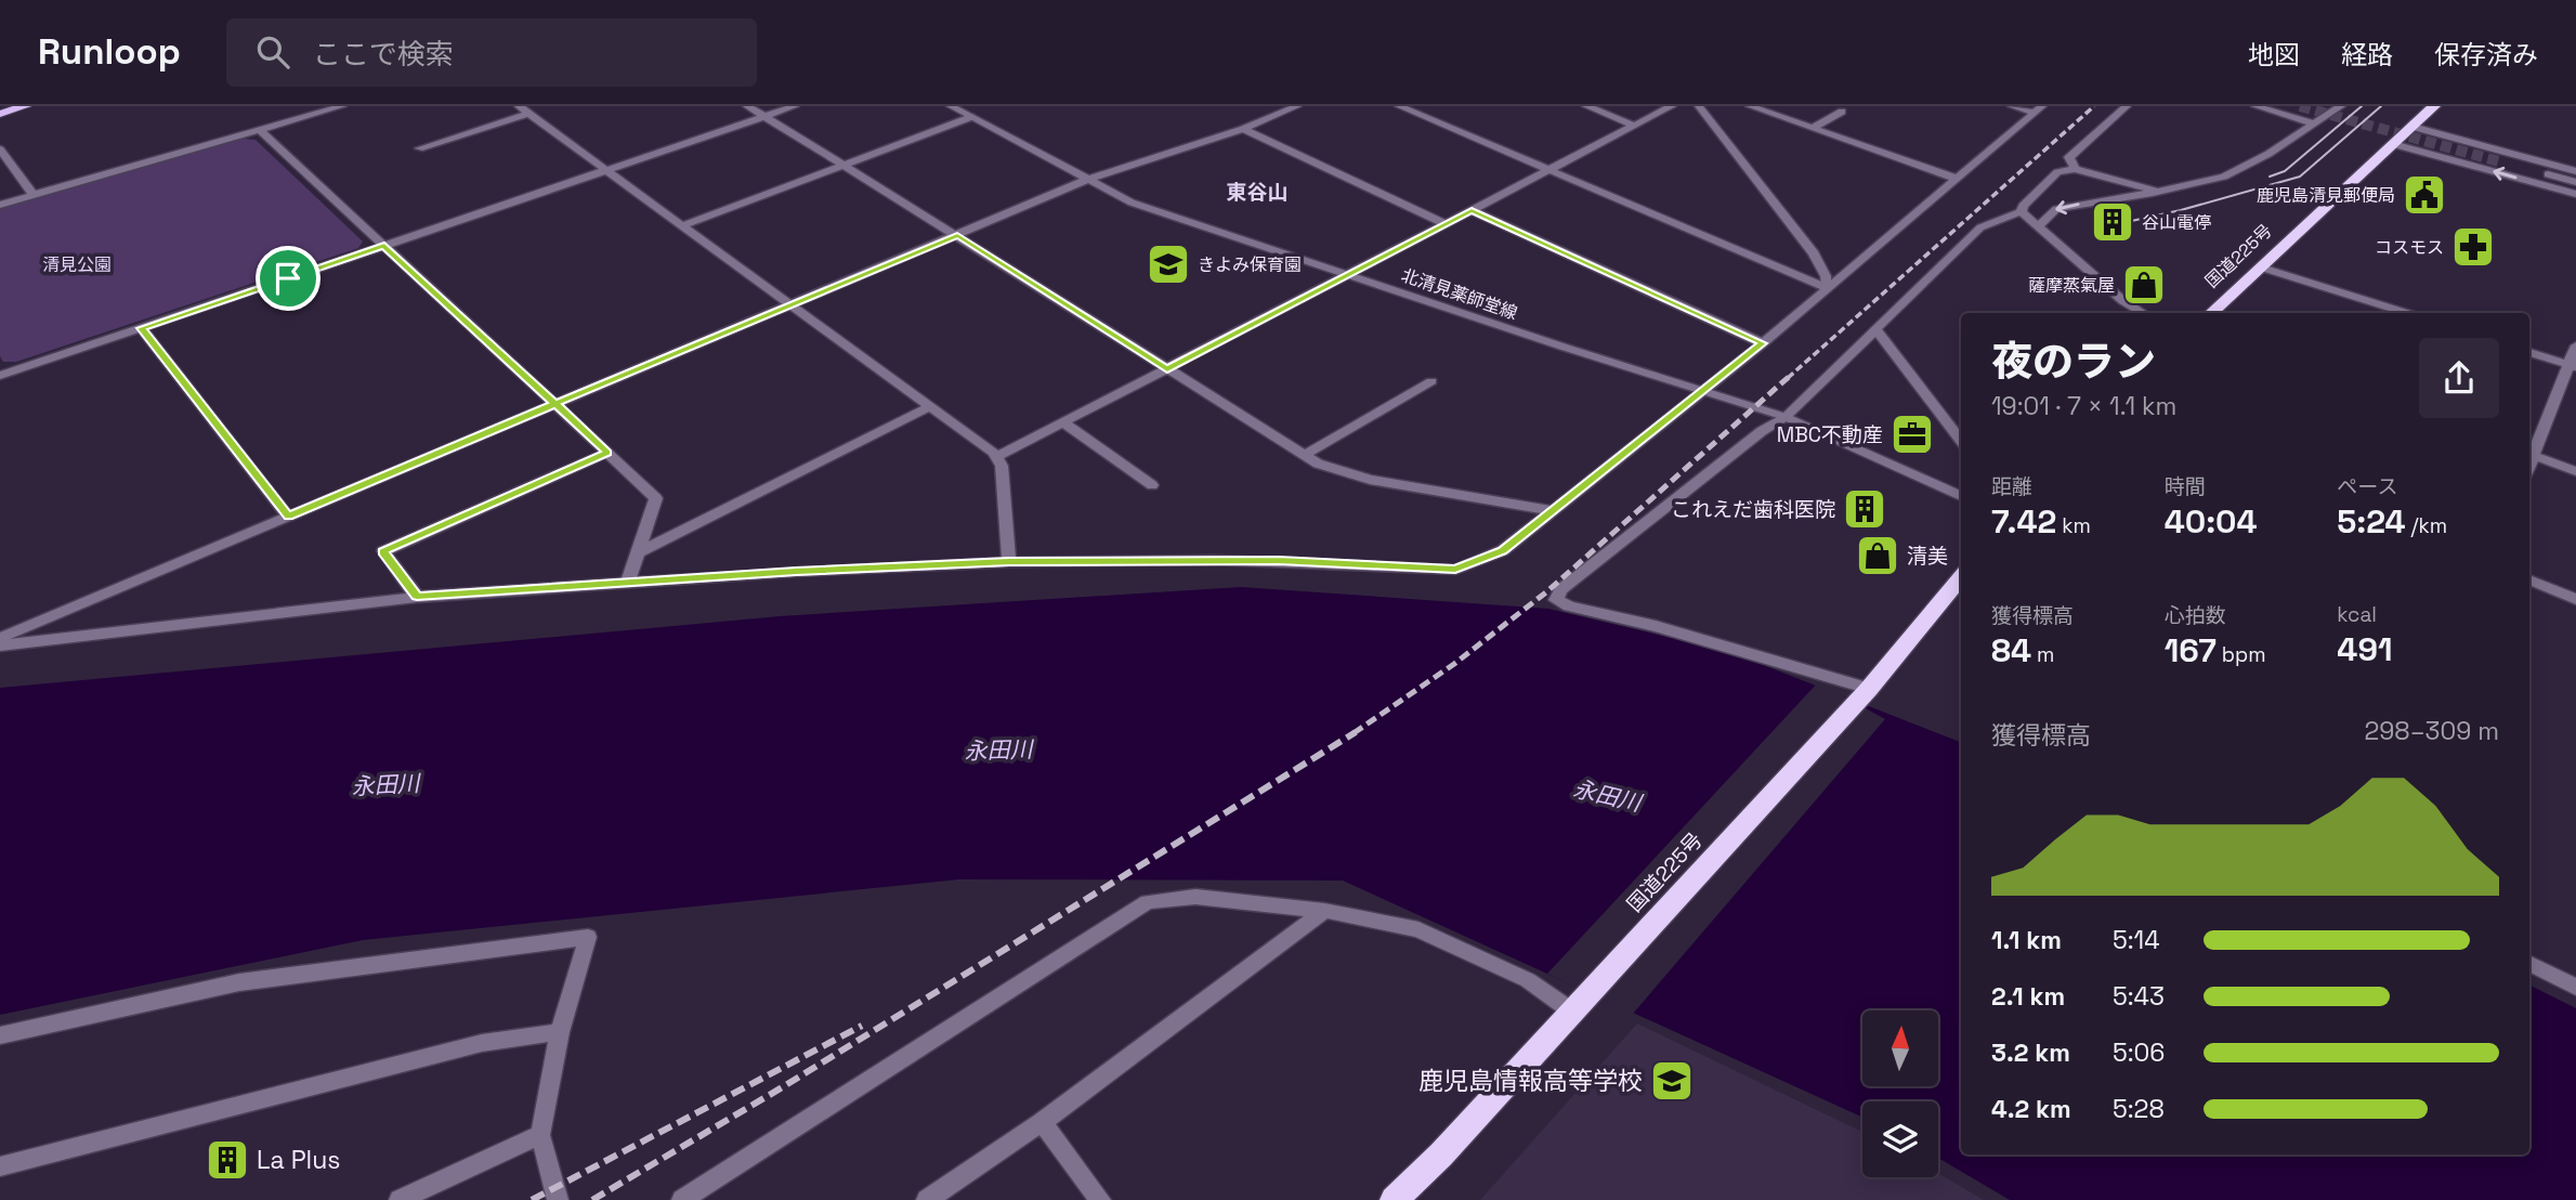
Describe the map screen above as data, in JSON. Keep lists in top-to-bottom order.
{
  "streets": {
    "highway": ["国道225号"],
    "street": ["北清見薬師堂線"]
  },
  "districts": ["東谷山"],
  "water": ["永田川"],
  "parks": ["清見公園"],
  "places": {
    "public building": ["鹿児島清見郵便局"],
    "building": ["谷山電停", "これえだ歯科医院", "La Plus"],
    "pharmacy": ["コスモス"],
    "school or university": ["きよみ保育園", "鹿児島情報高等学校"],
    "shop": ["薩摩蒸氣屋", "清美"],
    "office": ["MBC不動産"]
  },
  "north": "top",
  "page": {
    "header": "Runloop",
    "search": "ここで検索",
    "nav": ["地図", "経路", "保存済み"],
    "heading": ["夜のラン", "19:01 · 7 × 1.1 km"],
    "stats": [
      ["距離", "7.42 km"],
      ["時間", "40:04"],
      ["ペース", "5:24 /km"],
      ["獲得標高", "84 m"],
      ["心拍数", "167 bpm"],
      ["kcal", "491"]
    ],
    "chart": ["獲得標高", "298–309 m"],
    "list": [
      {
        "name": "1.1 km",
        "note": "5:14"
      },
      {
        "name": "2.1 km",
        "note": "5:43"
      },
      {
        "name": "3.2 km",
        "note": "5:06"
      },
      {
        "name": "4.2 km",
        "note": "5:28"
      }
    ]
  }
}
